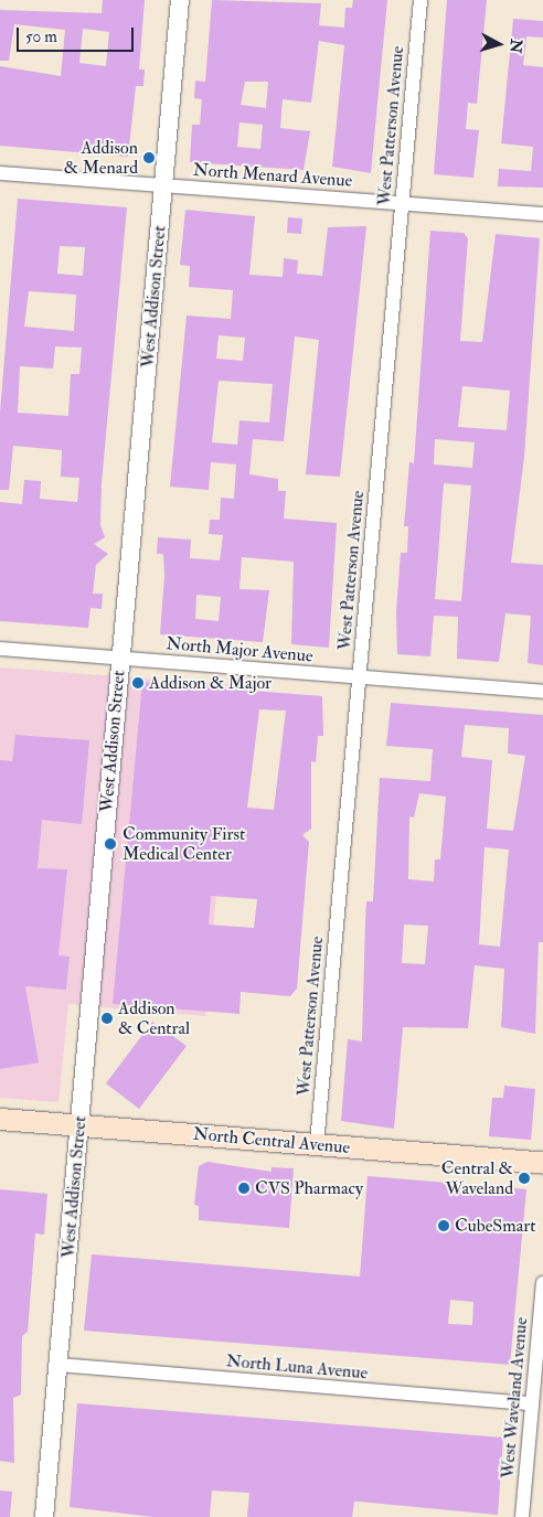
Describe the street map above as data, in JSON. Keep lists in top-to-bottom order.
{
  "streets": {
    "main road": ["North Central Avenue"],
    "street": [
      "West Patterson Avenue",
      "North Menard Avenue",
      "West Addison Street",
      "North Major Avenue",
      "North Luna Avenue",
      "West Waveland Avenue"
    ]
  },
  "crossings": [
    ["West Patterson Avenue", "North Menard Avenue"],
    ["West Patterson Avenue", "North Major Avenue"],
    ["West Patterson Avenue", "North Central Avenue"],
    ["North Menard Avenue", "West Addison Street"],
    ["West Addison Street", "North Major Avenue"],
    ["West Addison Street", "North Central Avenue"],
    ["West Addison Street", "North Luna Avenue"],
    ["North Luna Avenue", "West Waveland Avenue"]
  ],
  "places": [
    "Addison & Menard",
    "Addison & Major",
    "Community First Medical Center",
    "Addison & Central",
    "Central & Waveland",
    "CVS Pharmacy",
    "CubeSmart"
  ],
  "scale_bar": "50 m",
  "north": "right"
}
